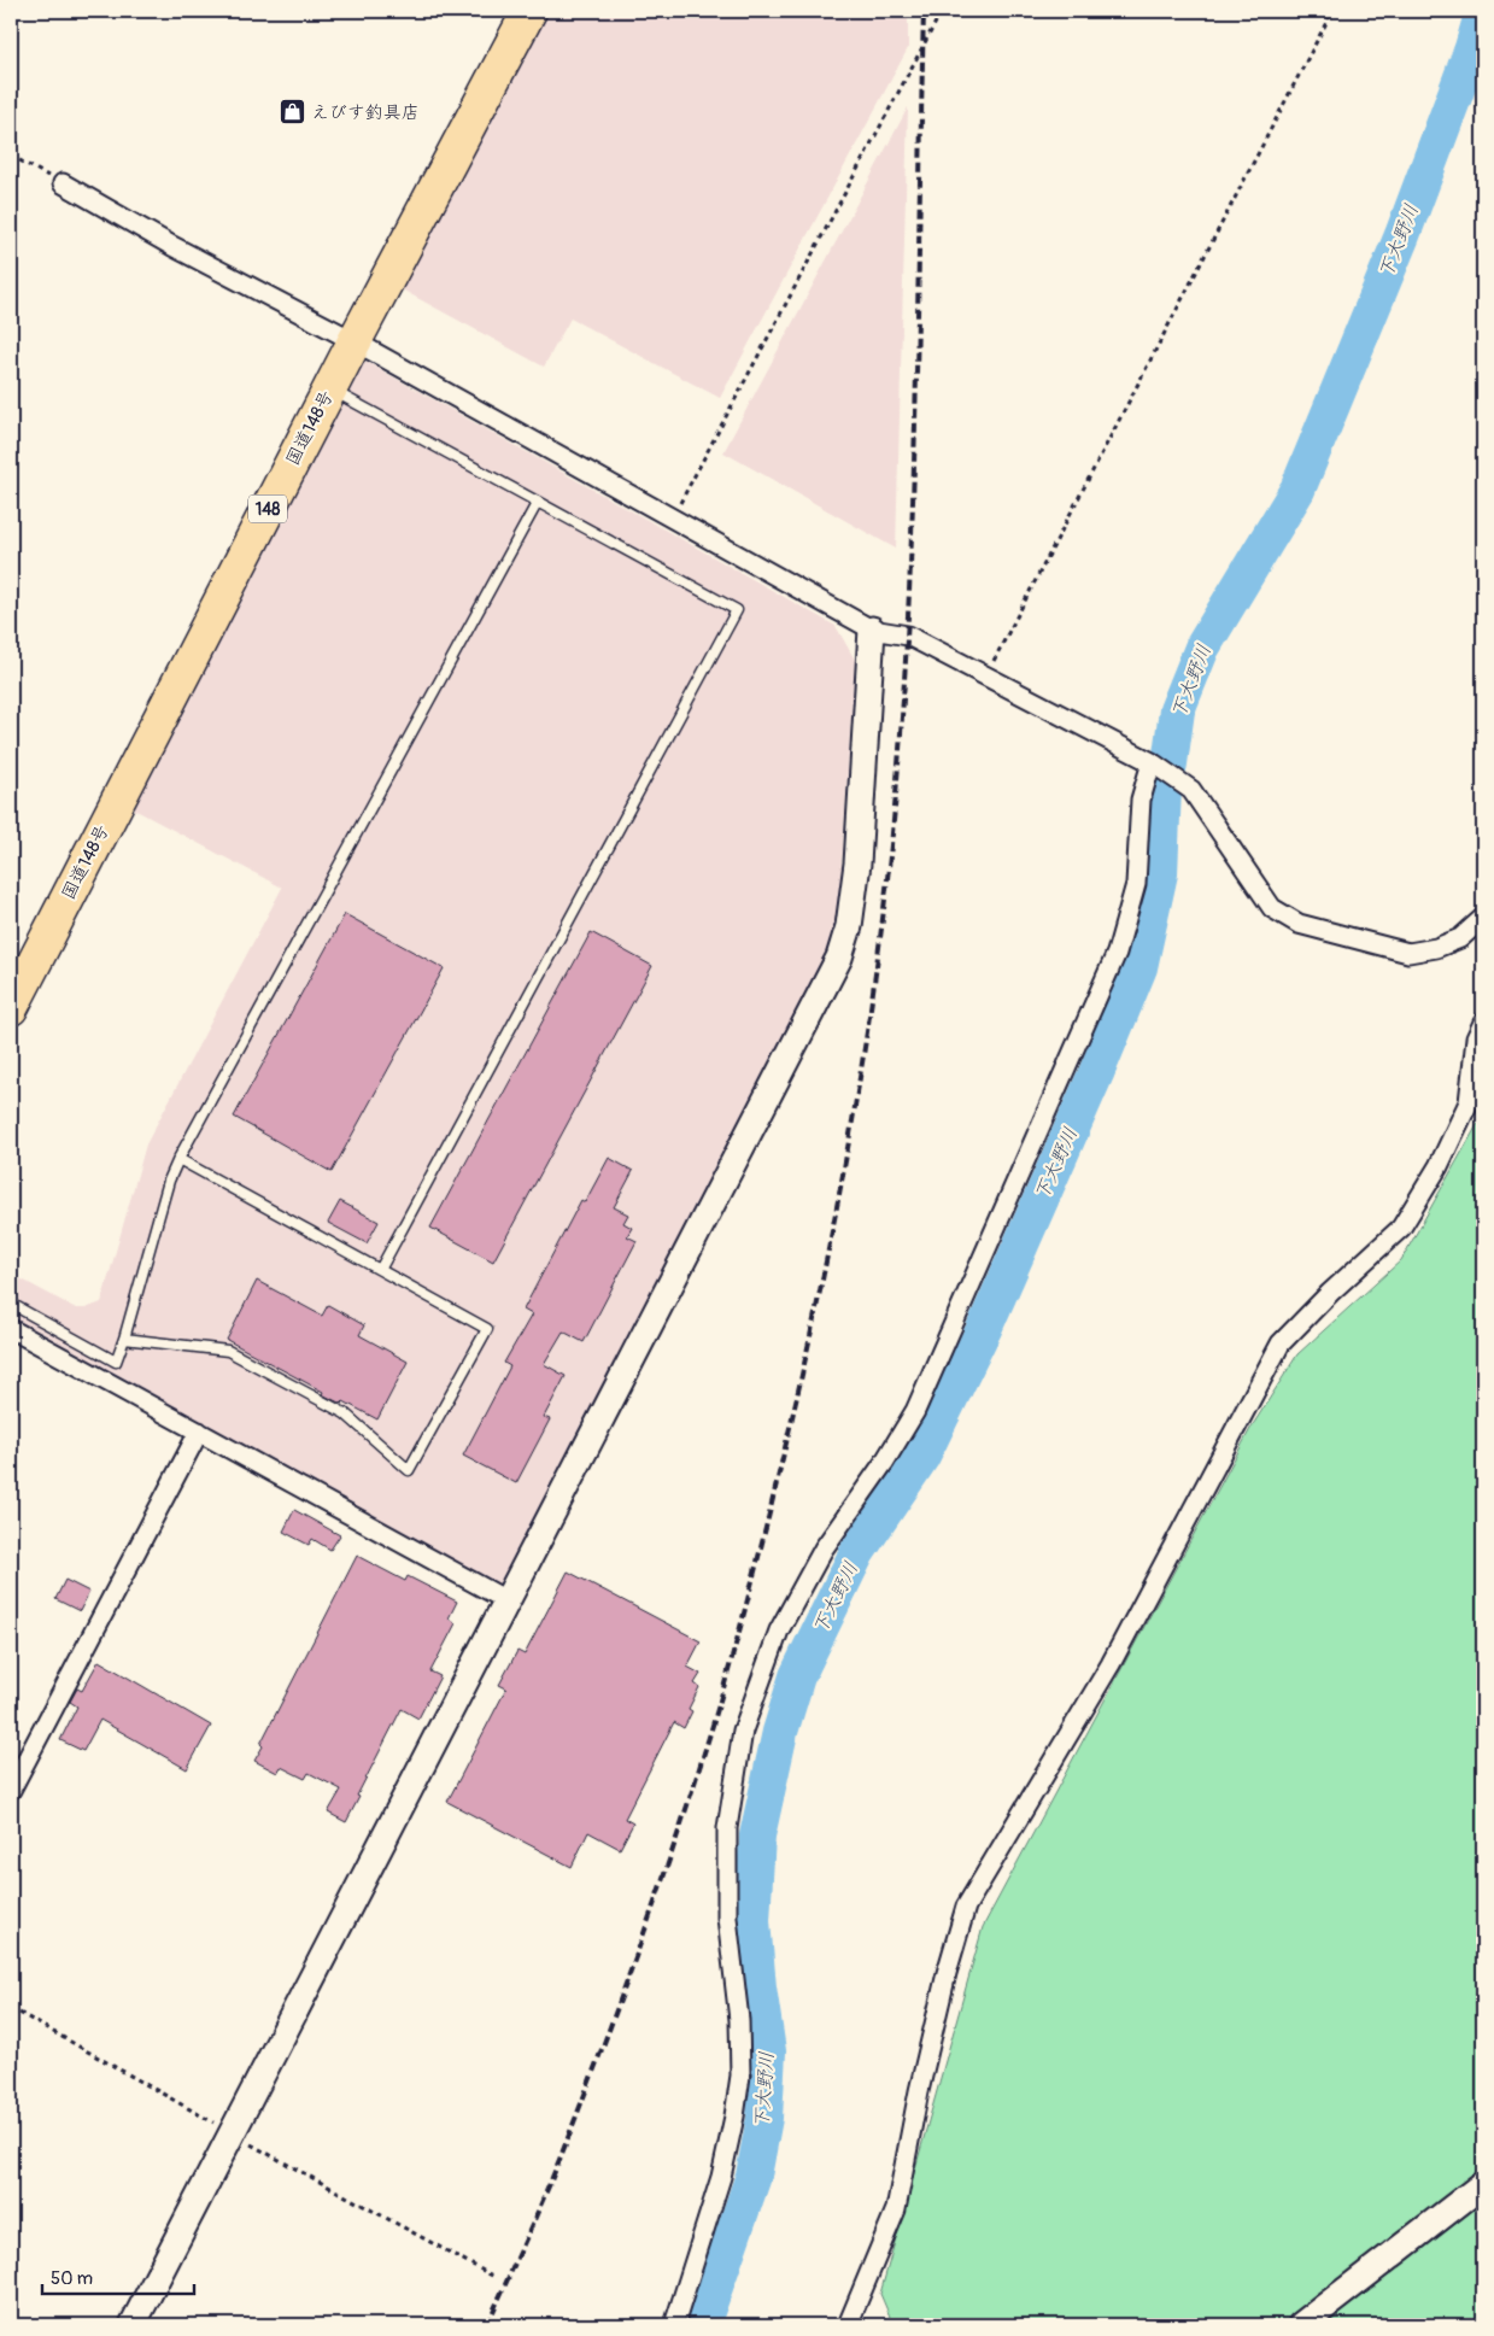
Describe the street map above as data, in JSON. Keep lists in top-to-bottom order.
{
  "streets": {
    "highway": ["国道148号", "148"]
  },
  "water": ["下大野川"],
  "places": {
    "shop": ["えびす釣具店"]
  },
  "scale_bar": "50 m"
}
